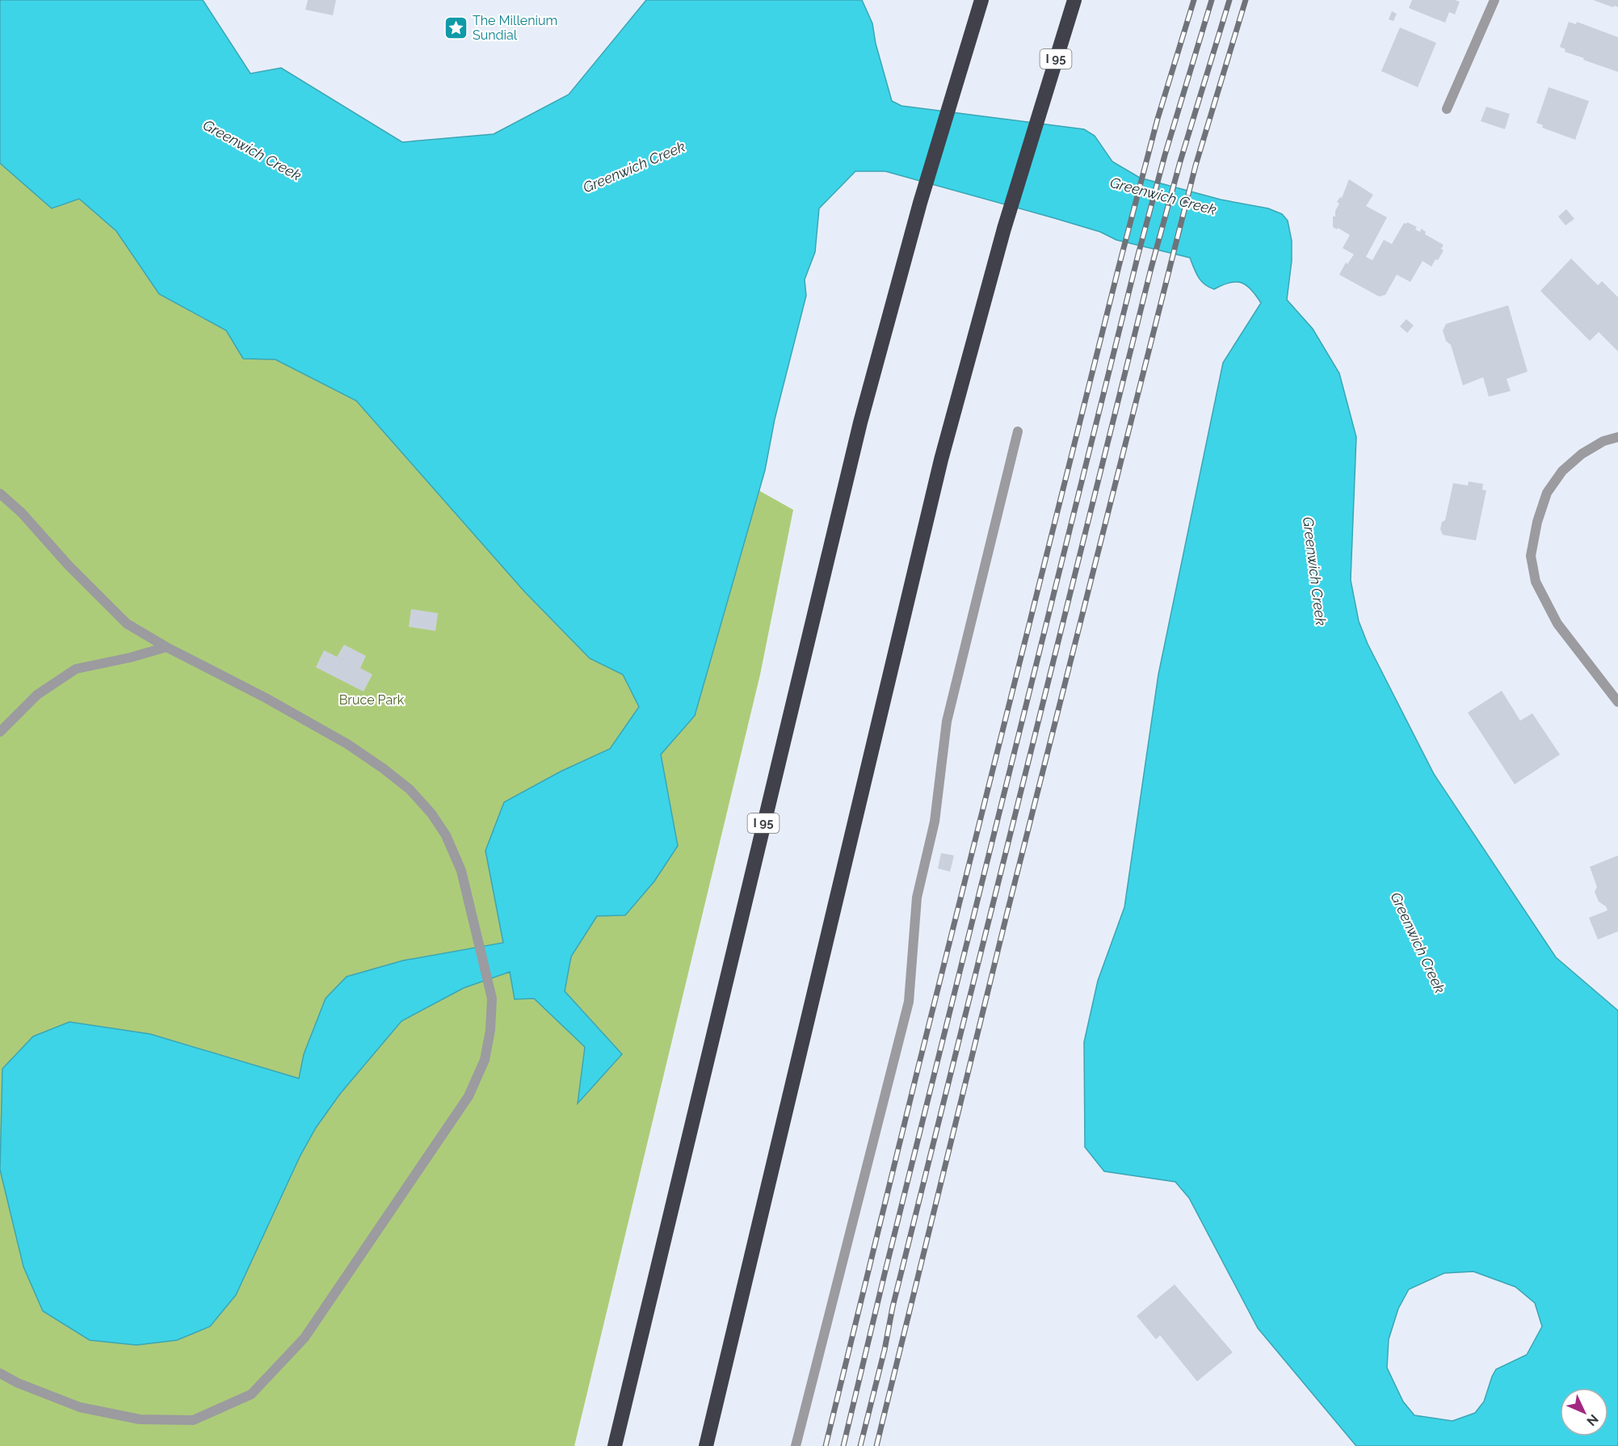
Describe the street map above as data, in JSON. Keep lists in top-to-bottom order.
{
  "streets": {
    "highway": ["I 95"]
  },
  "water": ["Greenwich Creek"],
  "parks": ["Bruce Park"],
  "places": {
    "place": ["The Millenium Sundial"]
  },
  "north": "bottom right"
}
